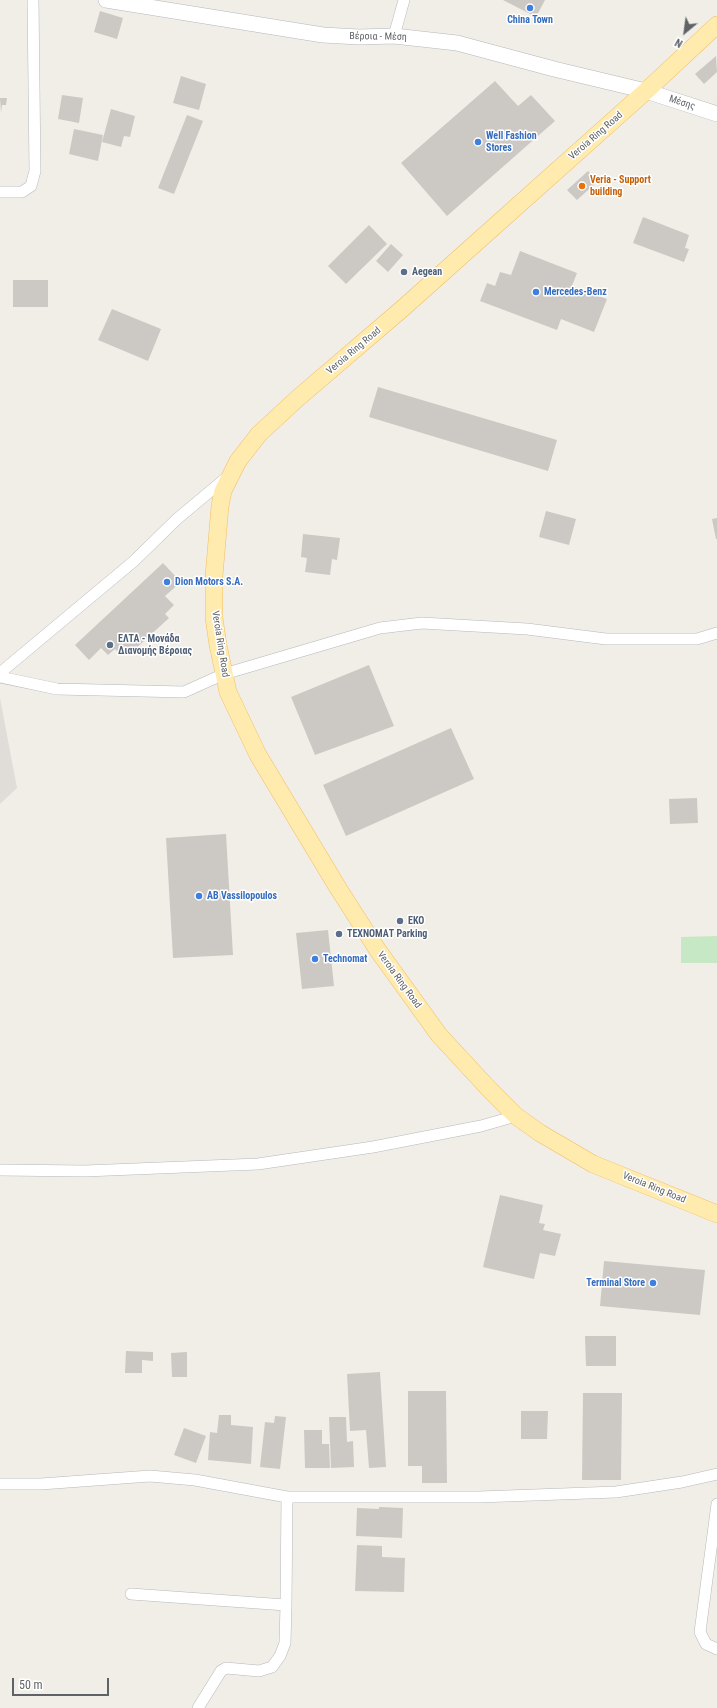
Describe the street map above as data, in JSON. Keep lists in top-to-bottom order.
{
  "streets": {
    "main road": ["Verοia Ring Road"],
    "street": ["Βέροια - Μέση", "Μέσης"]
  },
  "crossings": [
    ["Βέροια - Μέση", "Μέσης"],
    ["Βέροια - Μέση", "Verοia Ring Road"],
    ["Μέσης", "Verοia Ring Road"]
  ],
  "places": [
    "China Town",
    "Well Fashion Stores",
    "Veria - Support building",
    "Aegean",
    "Mercedes-Benz",
    "Dion Motors S.A.",
    "ΕΛΤΑ - Μονάδα Διανομής Βέροιας",
    "AB Vassilopoulos",
    "EKO",
    "ΤΕΧΝΟΜΑΤ Parking",
    "Technomat",
    "Terminal Store"
  ],
  "scale_bar": "50 m",
  "north": "bottom left"
}
